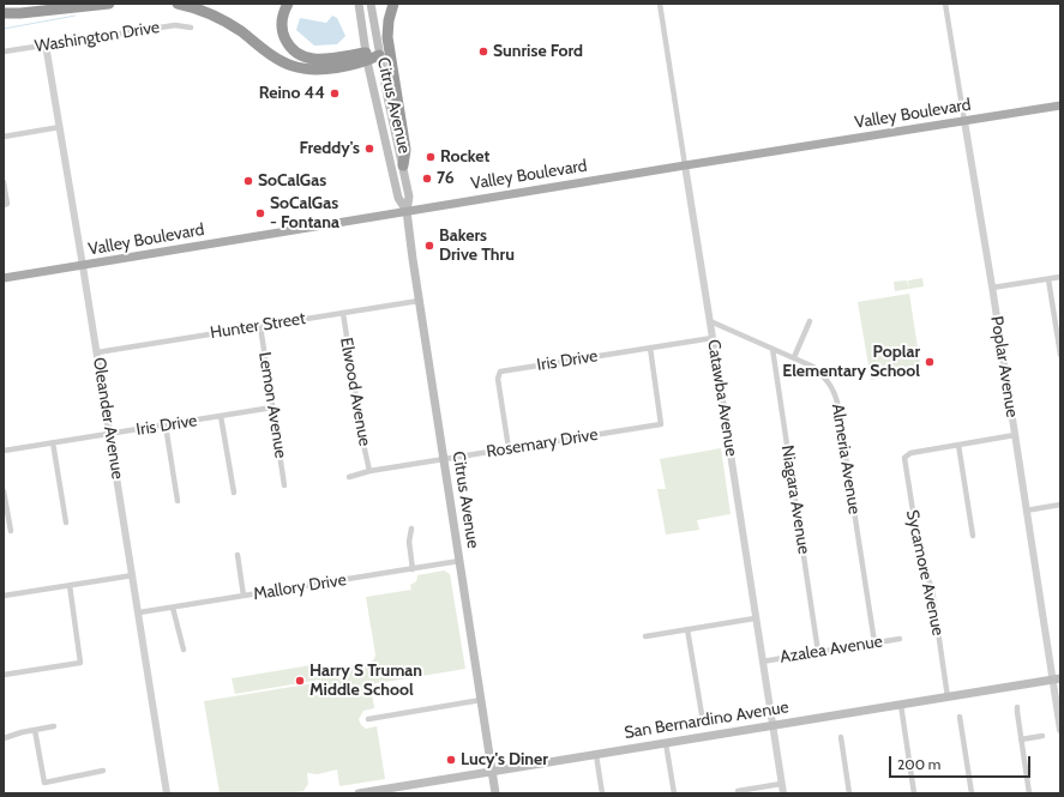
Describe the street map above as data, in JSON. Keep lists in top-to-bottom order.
{
  "streets": {
    "main road": ["Citrus Avenue", "Valley Boulevard", "San Bernardino Avenue"],
    "street": [
      "Washington Drive",
      "Hunter Street",
      "Iris Drive",
      "Poplar Avenue",
      "Elwood Avenue",
      "Catawba Avenue",
      "Lemon Avenue",
      "Oleander Avenue",
      "Rosemary Drive",
      "Almeria Avenue",
      "Niagara Avenue",
      "Sycamore Avenue",
      "Mallory Drive",
      "Azalea Avenue"
    ]
  },
  "crossings": [
    ["Washington Drive", "Oleander Avenue"],
    ["Citrus Avenue", "Valley Boulevard"],
    ["Citrus Avenue", "Hunter Street"],
    ["Citrus Avenue", "Rosemary Drive"],
    ["Citrus Avenue", "Mallory Drive"],
    ["Citrus Avenue", "San Bernardino Avenue"],
    ["Valley Boulevard", "Poplar Avenue"],
    ["Valley Boulevard", "Catawba Avenue"],
    ["Valley Boulevard", "Oleander Avenue"],
    ["Hunter Street", "Elwood Avenue"],
    ["Hunter Street", "Lemon Avenue"],
    ["Hunter Street", "Oleander Avenue"],
    ["Iris Drive", "Catawba Avenue"],
    ["Iris Drive", "Lemon Avenue"],
    ["Iris Drive", "Oleander Avenue"],
    ["Iris Drive", "Rosemary Drive"],
    ["Poplar Avenue", "San Bernardino Avenue"],
    ["Elwood Avenue", "Rosemary Drive"],
    ["Catawba Avenue", "Almeria Avenue"],
    ["Catawba Avenue", "Azalea Avenue"],
    ["Catawba Avenue", "San Bernardino Avenue"],
    ["Oleander Avenue", "Mallory Drive"],
    ["Almeria Avenue", "Niagara Avenue"],
    ["Almeria Avenue", "Azalea Avenue"],
    ["Niagara Avenue", "Azalea Avenue"],
    ["Sycamore Avenue", "San Bernardino Avenue"]
  ],
  "places": [
    "Sunrise Ford",
    "Reino 44",
    "Freddy's",
    "Rocket",
    "76",
    "SoCalGas",
    "SoCalGas - Fontana",
    "Bakers Drive Thru",
    "Poplar Elementary School",
    "Harry S Truman Middle School",
    "Lucy's Diner"
  ],
  "scale_bar": "200 m"
}
